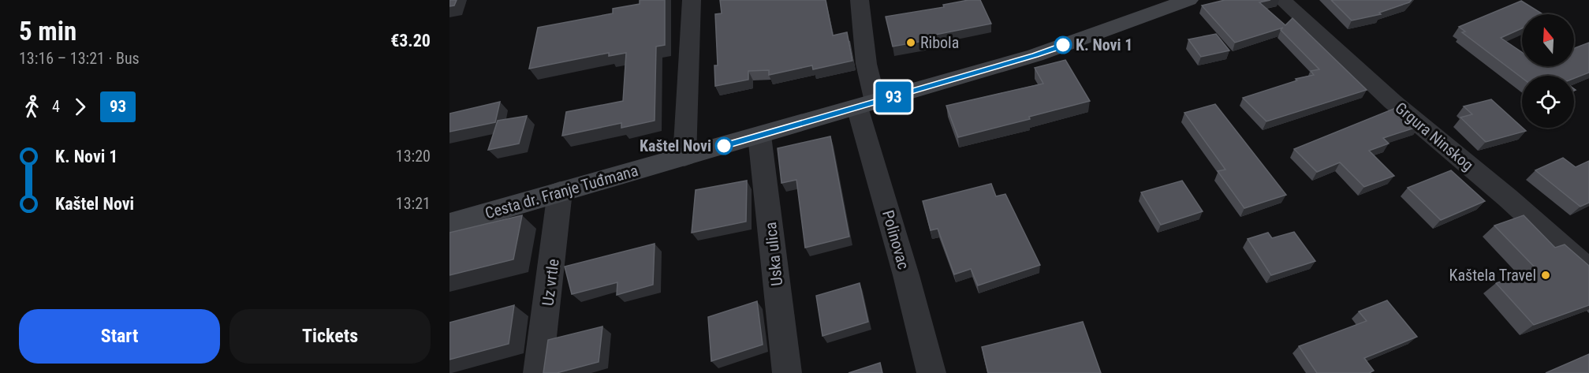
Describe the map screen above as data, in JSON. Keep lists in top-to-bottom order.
{
  "streets": {
    "main road": ["Cesta dr. Franje Tuđmana"],
    "street": [
      "Grgura Ninskog",
      "Polinovac",
      "Uska ulica",
      "Uz vrtle"
    ]
  },
  "crossings": [
    ["Cesta dr. Franje Tuđmana", "Polinovac"],
    ["Cesta dr. Franje Tuđmana", "Uska ulica"],
    ["Cesta dr. Franje Tuđmana", "Uz vrtle"]
  ],
  "places": [
    "Ribola",
    "K. Novi 1",
    "Kaštel Novi",
    "Kaštela Travel"
  ],
  "lines": ["bus line 93"],
  "north": "top",
  "page": {
    "heading": ["5 min", "13:16 – 13:21 · Bus", "€3.20"],
    "on_map": "93",
    "legs": ["4", "93"],
    "list": [
      {
        "name": "K. Novi 1",
        "value": "13:20"
      },
      {
        "name": "Kaštel Novi",
        "value": "13:21"
      }
    ],
    "buttons": ["Start", "Tickets"]
  }
}
